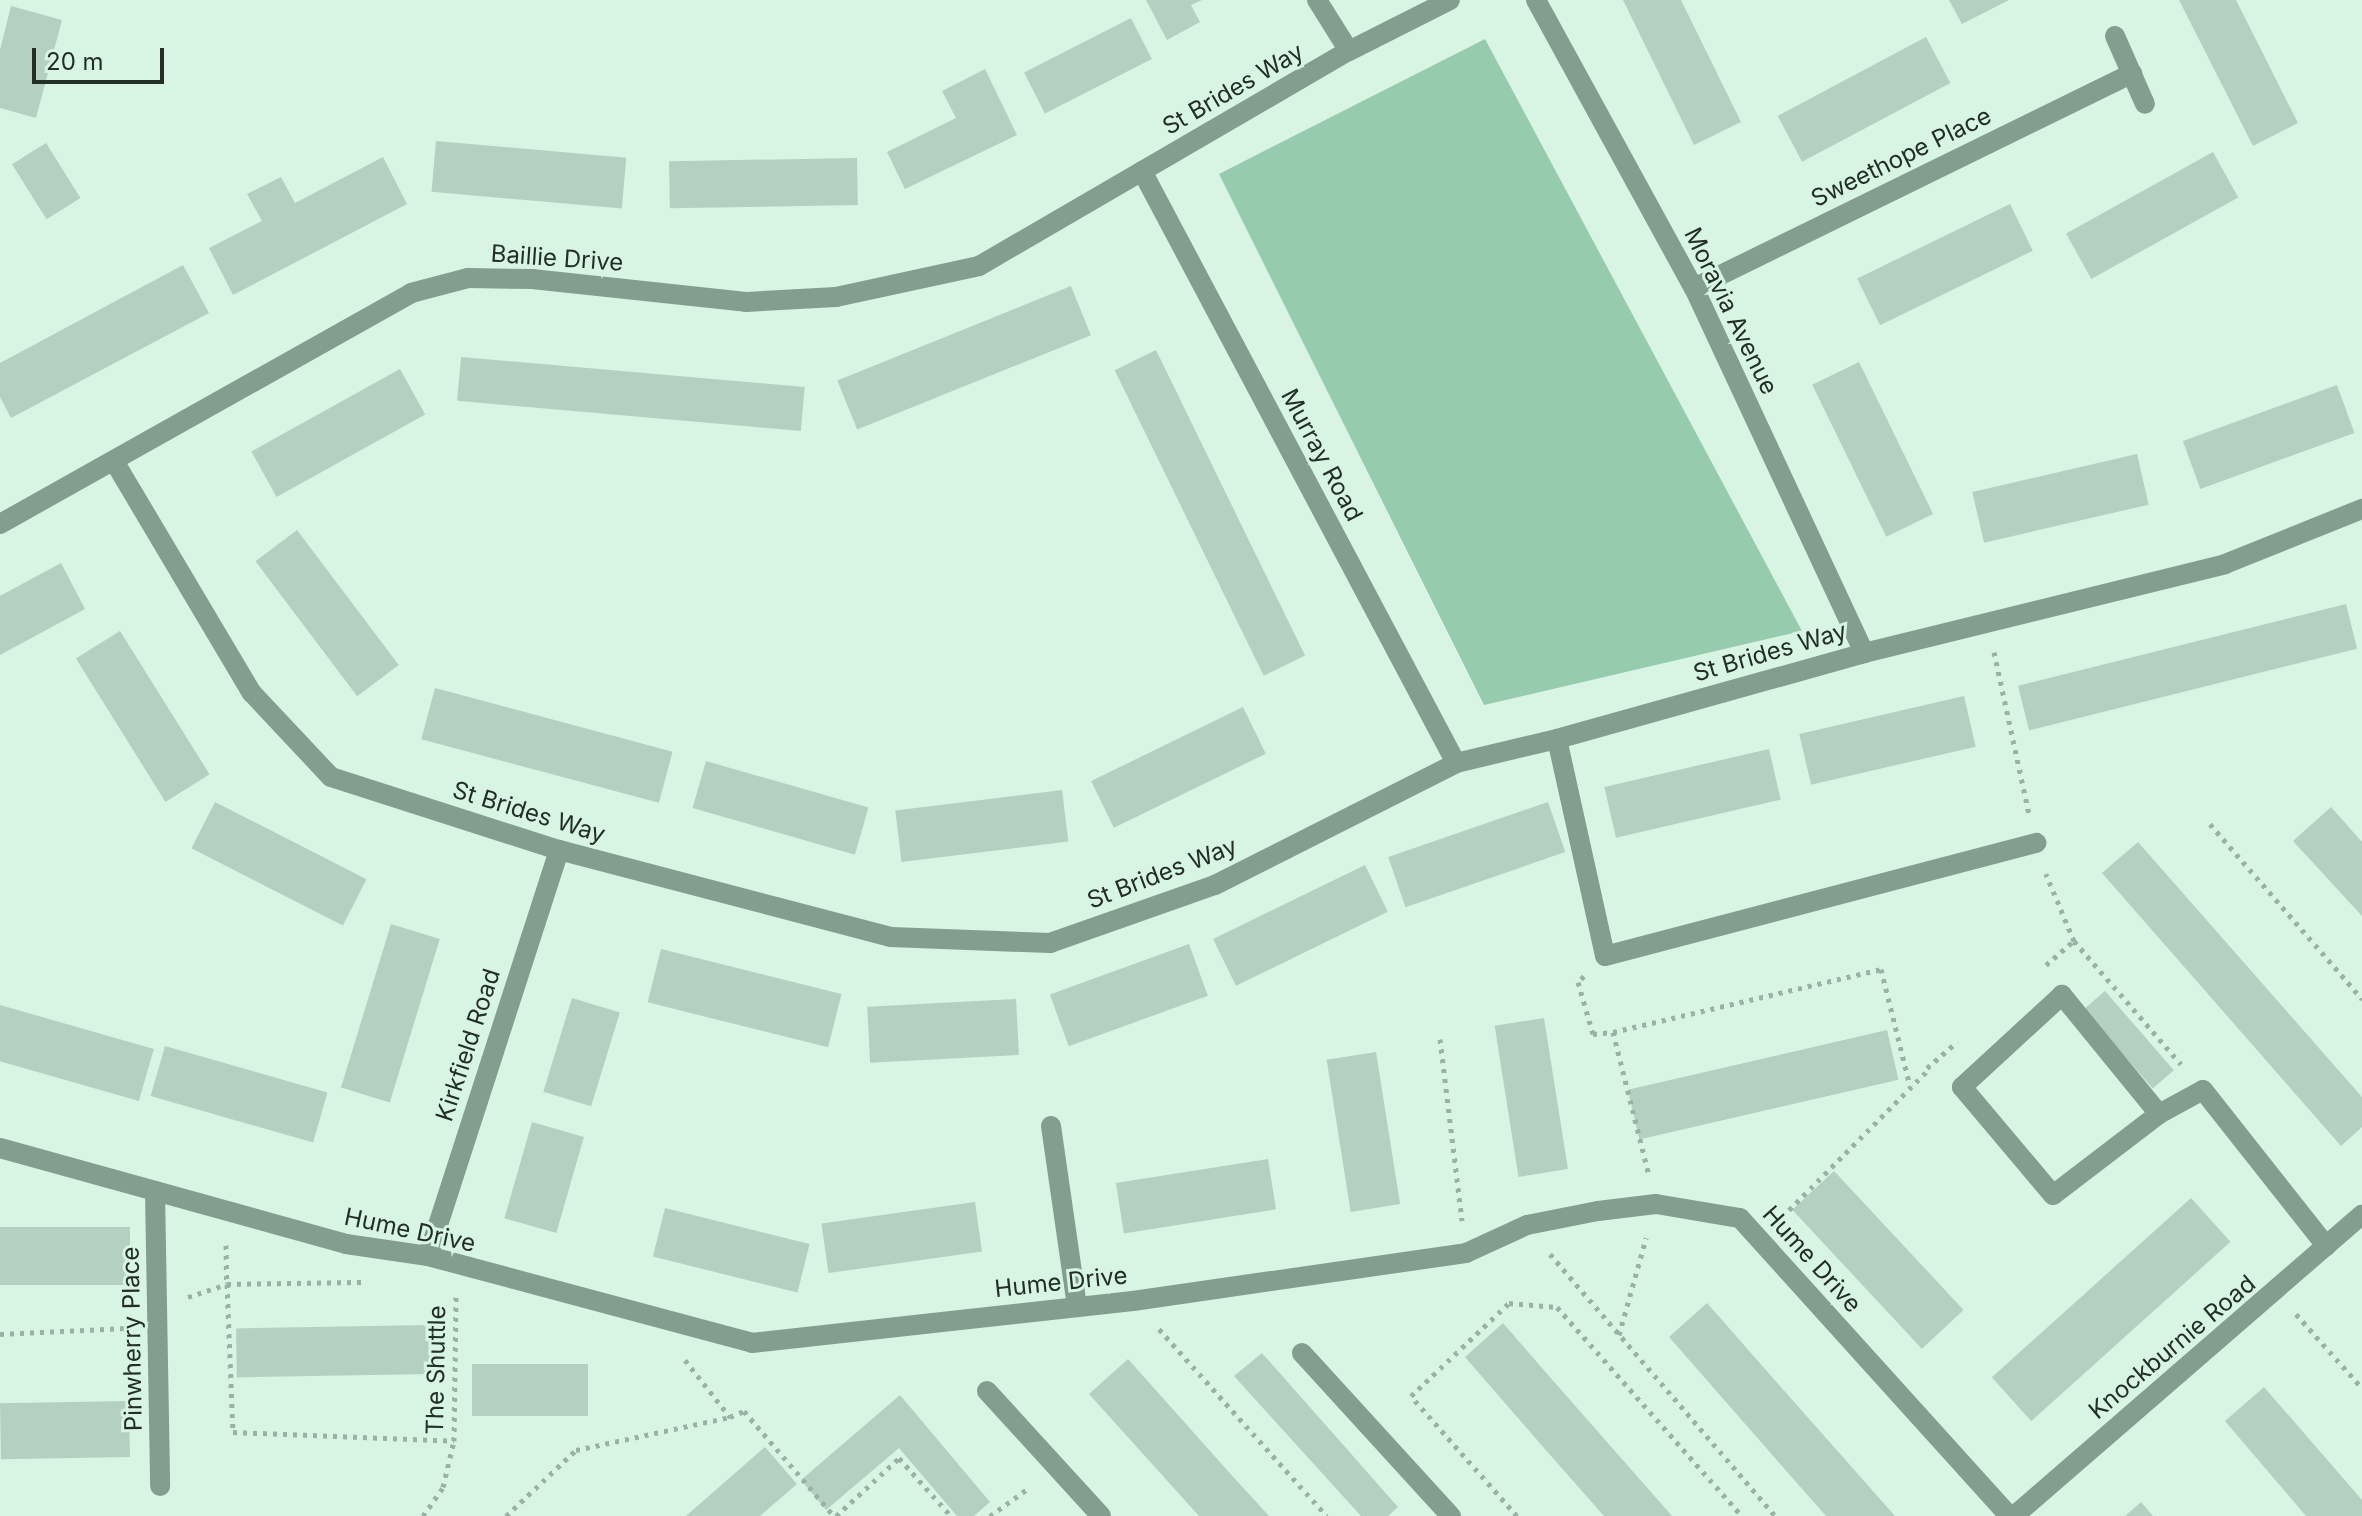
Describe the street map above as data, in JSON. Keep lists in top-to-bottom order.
{
  "streets": {
    "street": [
      "St Brides Way",
      "Sweethope Place",
      "Baillie Drive",
      "Moravia Avenue",
      "Murray Road",
      "Kirkfield Road",
      "Hume Drive",
      "Pinwherry Place",
      "Knockburnie Road"
    ],
    "path": ["The Shuttle"]
  },
  "crossings": [
    ["St Brides Way", "Baillie Drive"],
    ["St Brides Way", "Moravia Avenue"],
    ["St Brides Way", "Murray Road"],
    ["St Brides Way", "Kirkfield Road"],
    ["Sweethope Place", "Moravia Avenue"],
    ["Baillie Drive", "Murray Road"],
    ["Kirkfield Road", "Hume Drive"],
    ["Hume Drive", "Pinwherry Place"],
    ["Hume Drive", "Knockburnie Road"],
    ["Hume Drive", "The Shuttle"]
  ],
  "scale_bar": "20 m"
}
